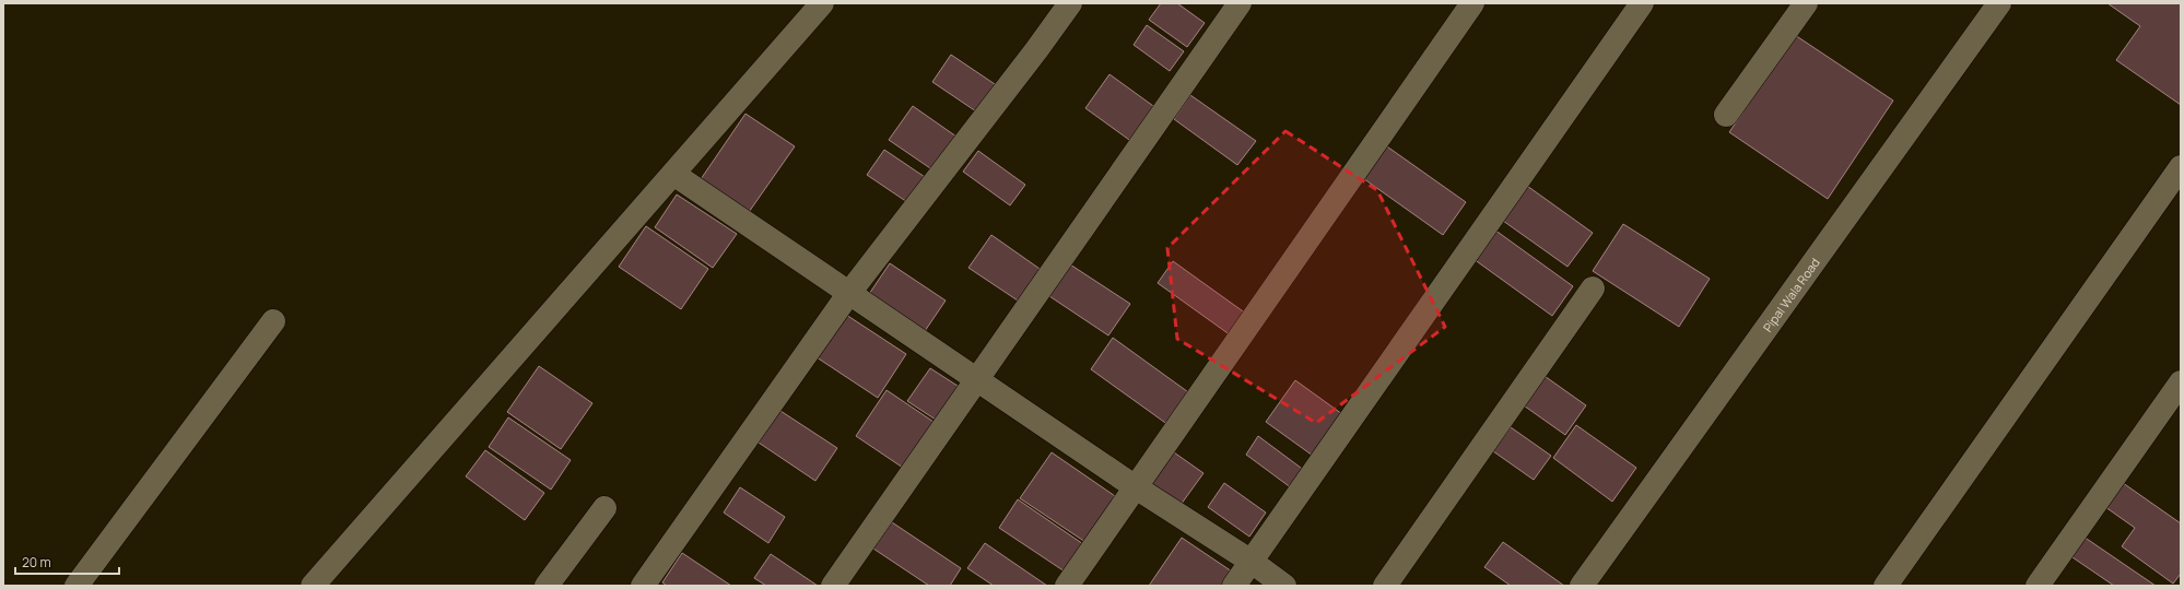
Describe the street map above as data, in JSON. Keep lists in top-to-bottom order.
{
  "streets": {
    "street": ["Pipal Wala Road"]
  },
  "scale_bar": "20 m"
}
